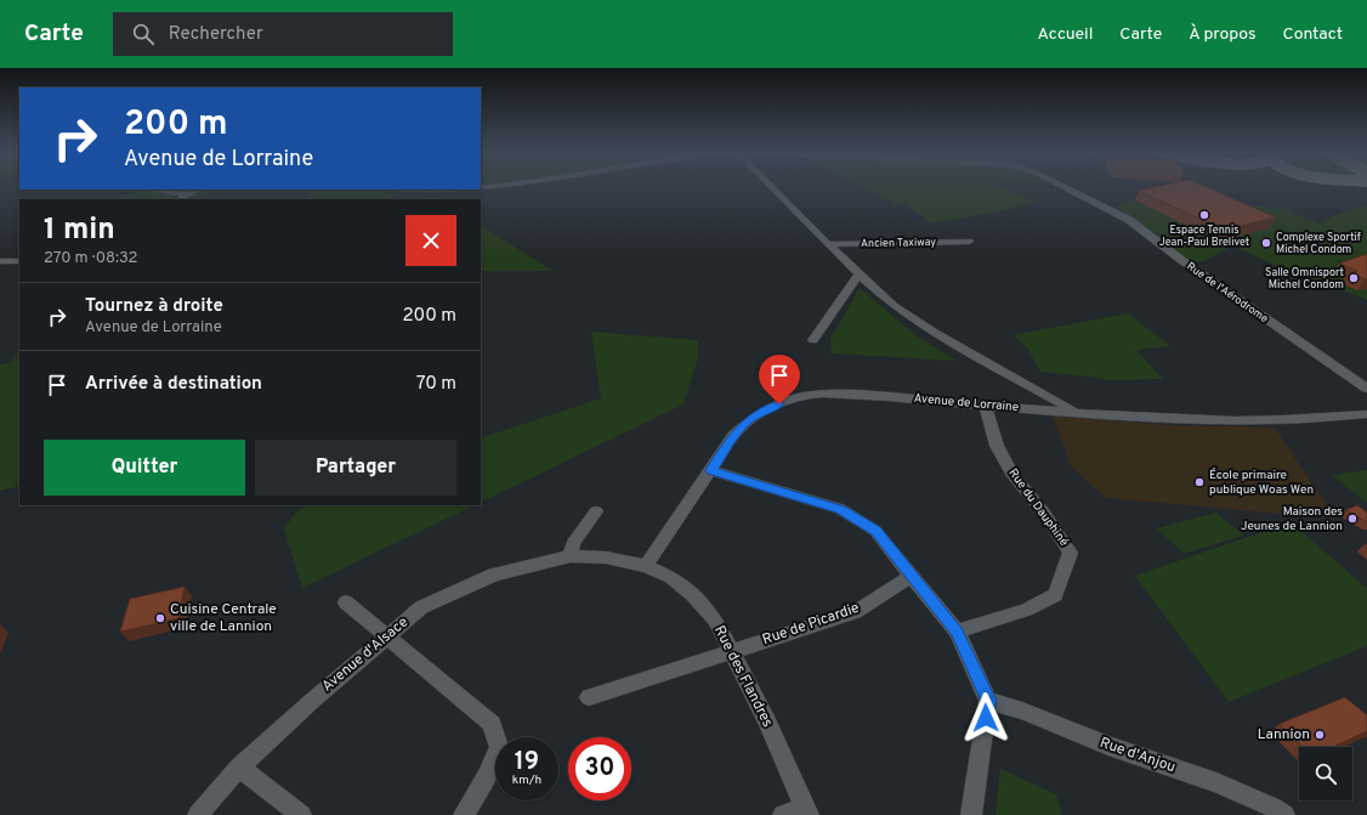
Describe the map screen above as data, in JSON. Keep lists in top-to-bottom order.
{
  "streets": {
    "street": [
      "Ancien Taxiway",
      "Rue de l'Aérodrome",
      "Avenue de Lorraine",
      "Rue du Dauphiné",
      "Rue de Picardie",
      "Avenue d'Alsace",
      "Rue des Flandres",
      "Rue d'Anjou"
    ]
  },
  "crossings": [
    ["Avenue de Lorraine", "Rue du Dauphiné"],
    ["Avenue de Lorraine", "Avenue d'Alsace"],
    ["Avenue de Lorraine", "Rue des Flandres"],
    ["Rue de Picardie", "Rue des Flandres"],
    ["Avenue d'Alsace", "Rue des Flandres"]
  ],
  "places": [
    "Espace Tennis Jean-Paul Brelivet",
    "Complexe Sportif Michel Condom",
    "Salle Omnisport Michel Condom",
    "École primaire publique Woas Wen",
    "Maison des Jeunes de Lannion",
    "Cuisine Centrale ville de Lannion",
    "Lannion"
  ],
  "page": {
    "header": "Carte",
    "search": "Rechercher",
    "nav": [
      "Accueil",
      "Carte",
      "À propos",
      "Contact"
    ],
    "turn": ["200 m", "Avenue de Lorraine"],
    "heading": ["1 min", "270 m · 08:32"],
    "list": [
      {
        "name": "Tournez à droite",
        "note": "Avenue de Lorraine",
        "value": "200 m"
      },
      {
        "name": "Arrivée à destination",
        "value": "70 m"
      }
    ],
    "buttons": ["Quitter", "Partager"],
    "speed": "19 km/h",
    "limit": "30"
  }
}
